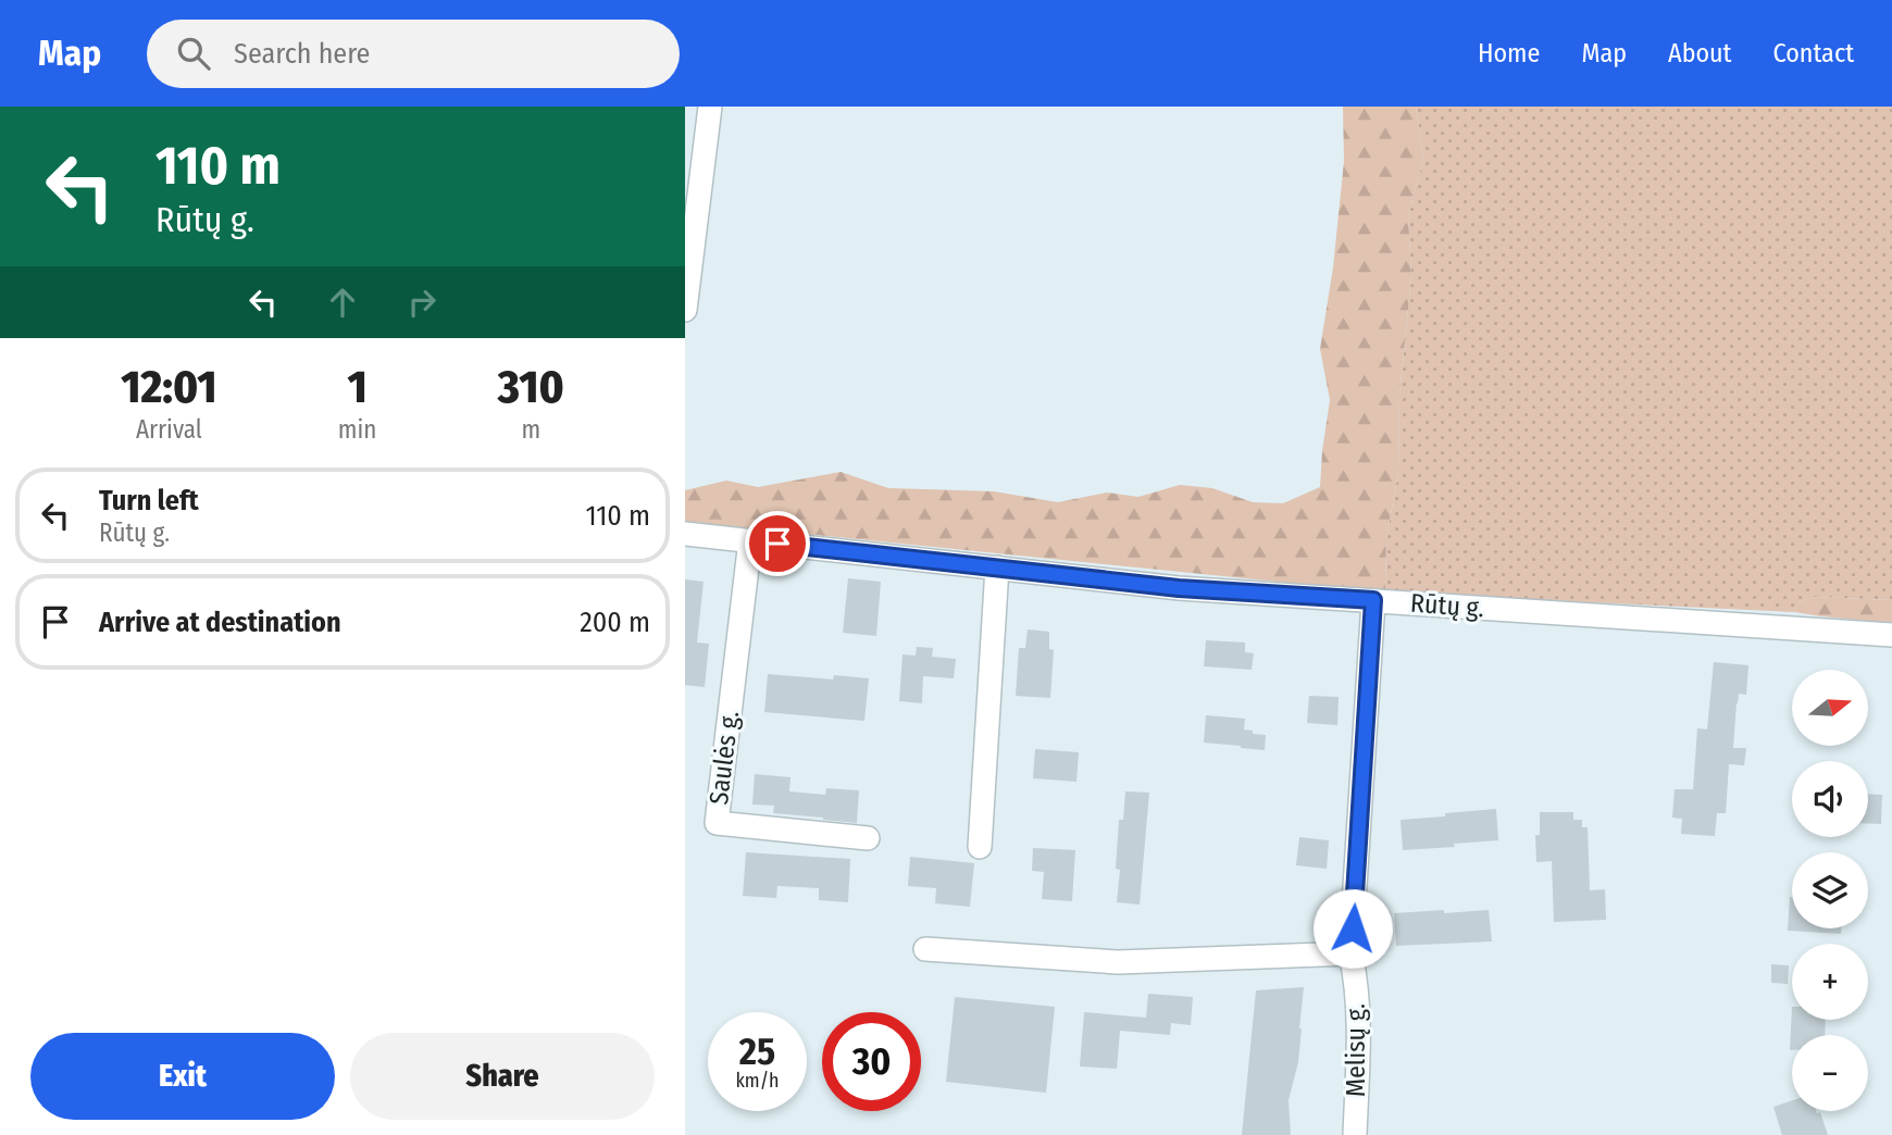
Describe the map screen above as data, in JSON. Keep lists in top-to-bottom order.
{
  "streets": {
    "street": ["Rūtų g.", "Saulės g.", "Melisų g."]
  },
  "crossings": [
    ["Rūtų g.", "Saulės g."],
    ["Rūtų g.", "Melisų g."]
  ],
  "north": "right",
  "page": {
    "header": "Map",
    "search": "Search here",
    "nav": [
      "Home",
      "Map",
      "About",
      "Contact"
    ],
    "turn": ["110 m", "Rūtų g."],
    "eta": [
      "12:01",
      "Arrival",
      "1",
      "min",
      "310",
      "m"
    ],
    "list": [
      {
        "name": "Turn left",
        "note": "Rūtų g.",
        "value": "110 m"
      },
      {
        "name": "Arrive at destination",
        "value": "200 m"
      }
    ],
    "map_buttons": ["+", "−"],
    "speed": "25 km/h",
    "limit": "30",
    "buttons": ["Exit", "Share"]
  }
}
